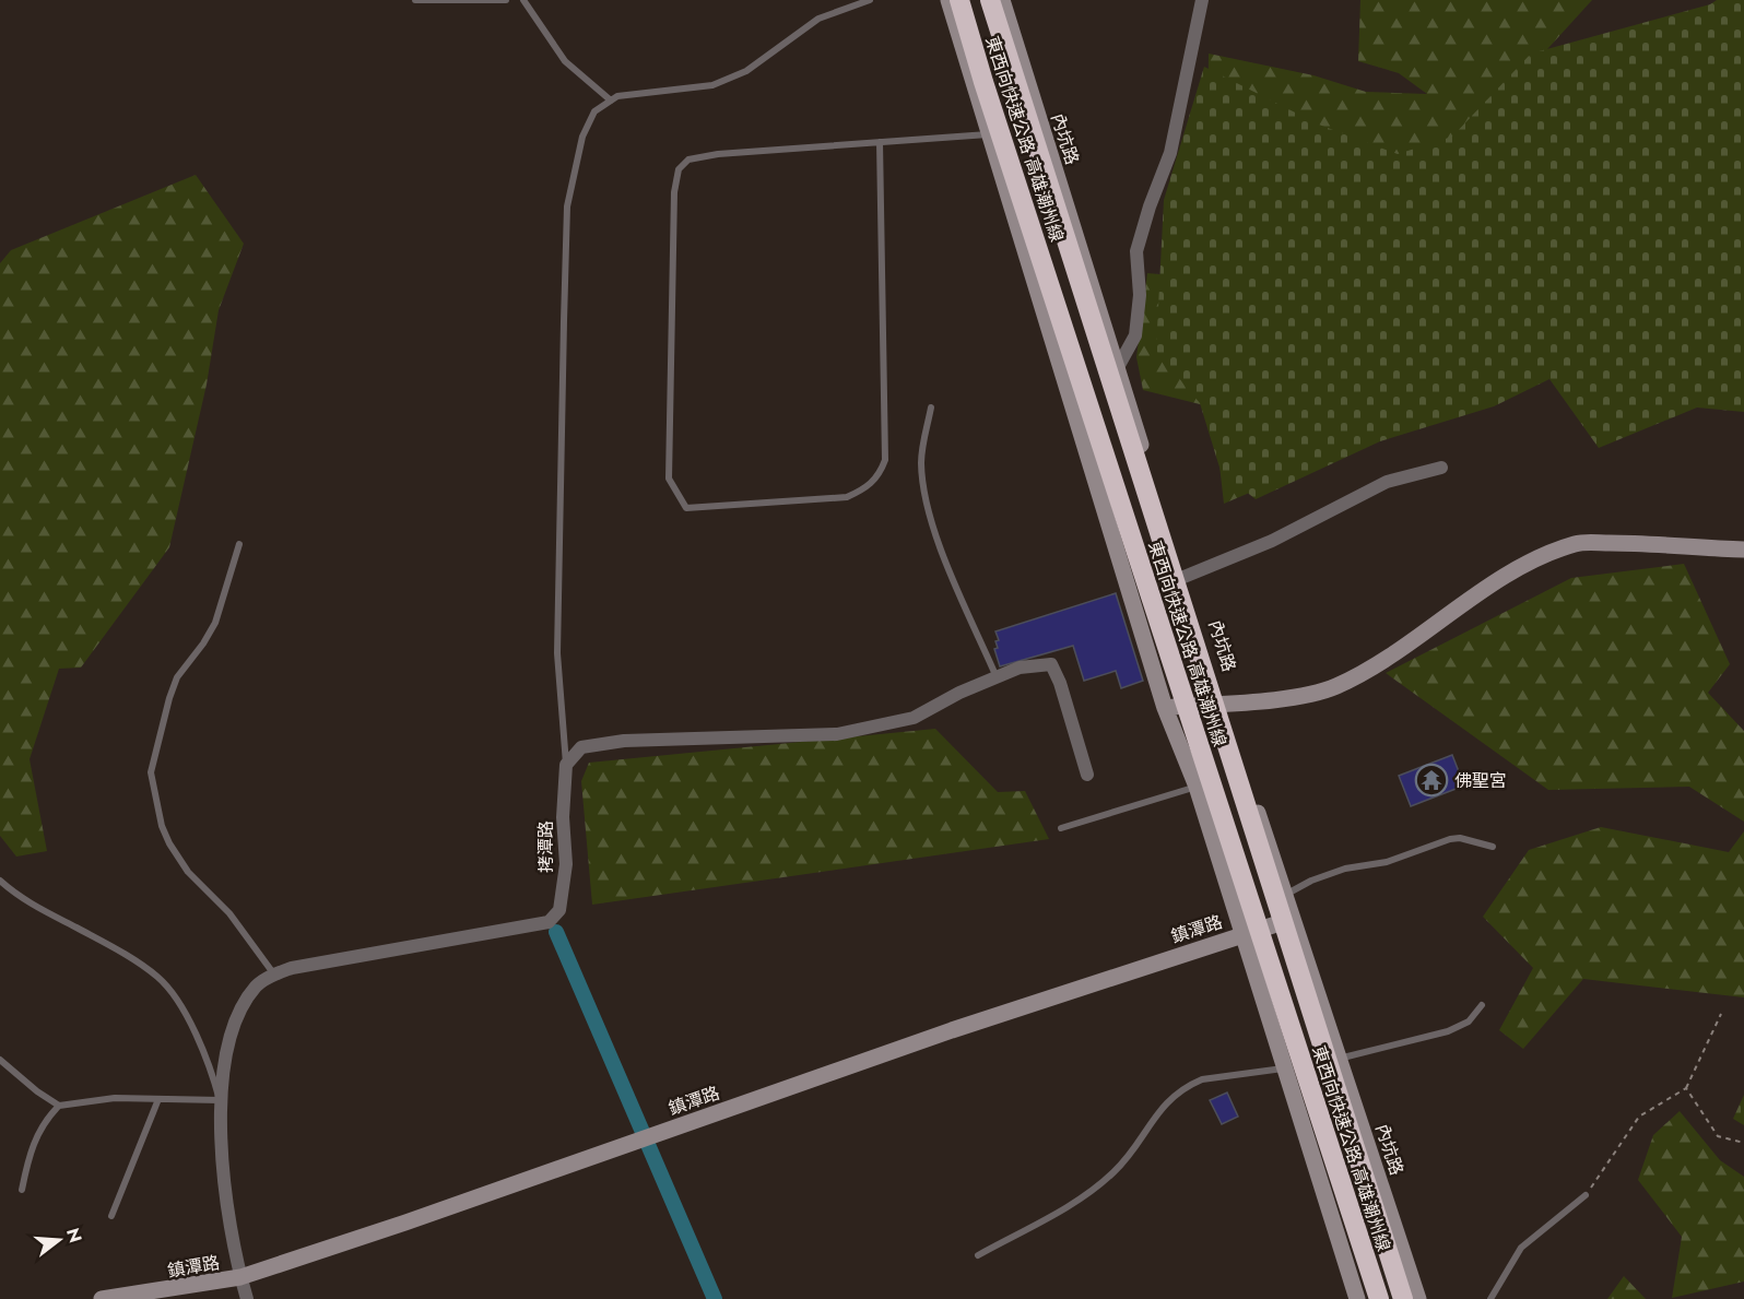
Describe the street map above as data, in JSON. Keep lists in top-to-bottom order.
{
  "streets": {
    "highway": ["東西向快速公路 高雄潮州線"],
    "main road": ["內坑路", "鎮潭路"],
    "street": ["拷潭路"]
  },
  "crossings": [
    ["內坑路", "鎮潭路"],
    ["拷潭路", "鎮潭路"]
  ],
  "places": {
    "temple": ["佛聖宮"]
  },
  "north": "right"
}
